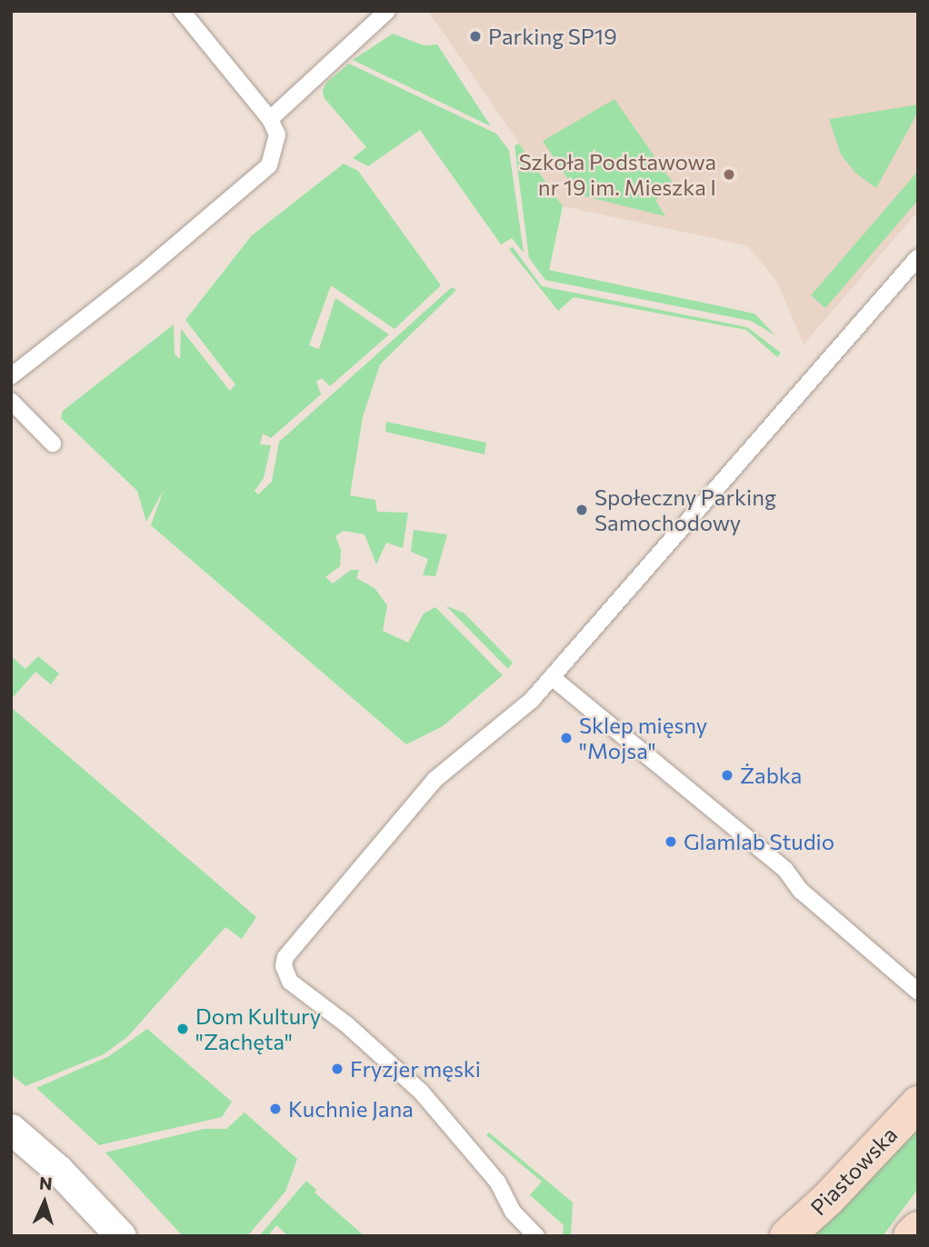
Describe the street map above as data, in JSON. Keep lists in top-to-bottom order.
{
  "streets": {
    "main road": ["Piastowska"]
  },
  "places": [
    "Parking SP19",
    "Szkoła Podstawowa nr 19 im. Mieszka I",
    "Społeczny Parking Samochodowy",
    "Sklep mięsny \"Mojsa\"",
    "Żabka",
    "Glamlab Studio",
    "Dom Kultury \"Zachęta\"",
    "Fryzjer męski",
    "Kuchnie Jana"
  ],
  "north": "top"
}
